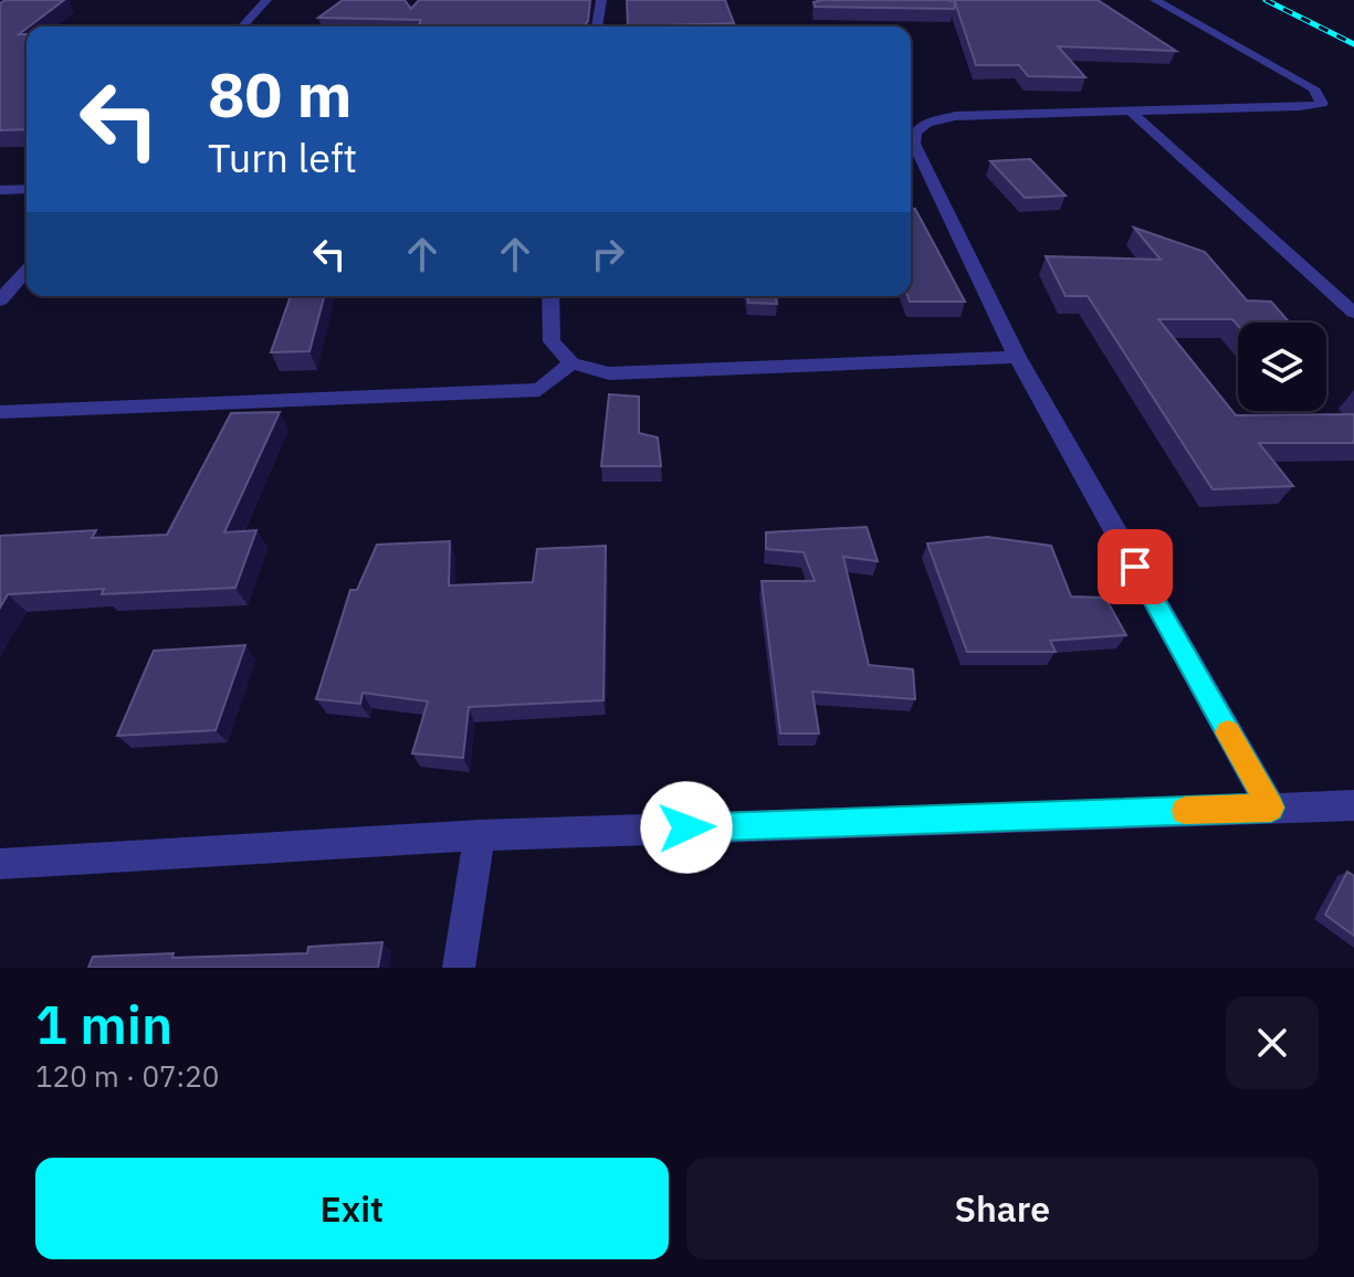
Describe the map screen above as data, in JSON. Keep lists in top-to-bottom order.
{
  "page": {
    "turn": ["80 m", "Turn left"],
    "heading": ["1 min", "120 m · 07:20"],
    "buttons": ["Exit", "Share"]
  }
}
